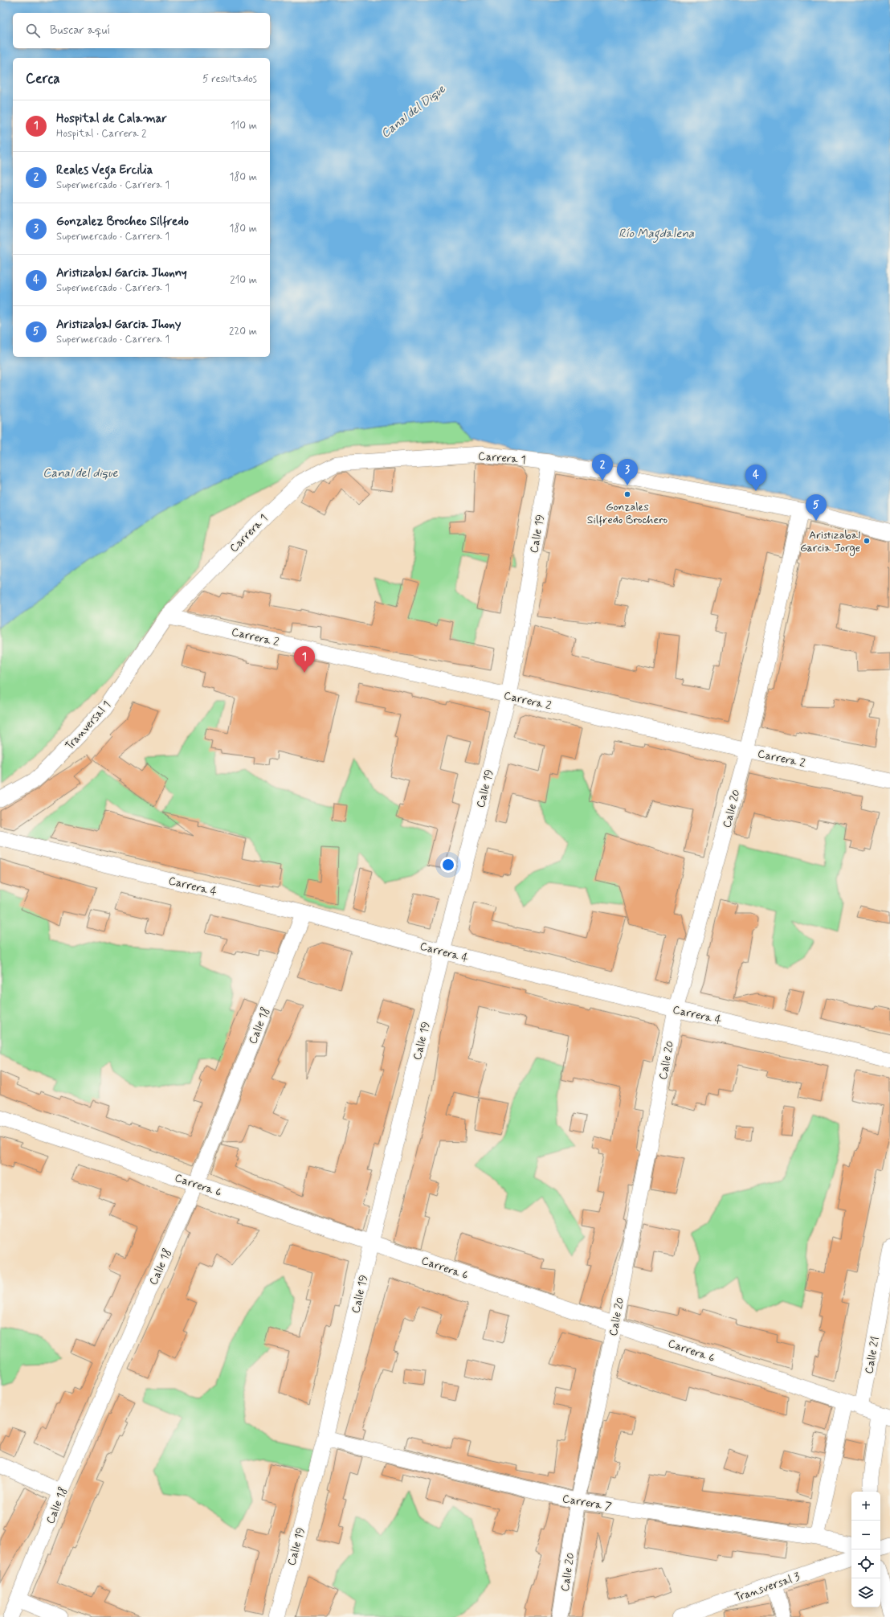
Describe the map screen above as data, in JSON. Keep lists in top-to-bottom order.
{
  "streets": {
    "street": [
      "Carrera 1",
      "Calle 19",
      "Carrera 2",
      "Tranversal 1",
      "Calle 20",
      "Carrera 4",
      "Calle 18",
      "Carrera 6",
      "Calle 21",
      "Carrera 7",
      "Transversal 3"
    ]
  },
  "crossings": [
    ["Carrera 1", "Calle 19"],
    ["Carrera 1", "Carrera 2"],
    ["Carrera 1", "Tranversal 1"],
    ["Carrera 1", "Calle 20"],
    ["Calle 19", "Carrera 2"],
    ["Calle 19", "Carrera 4"],
    ["Calle 19", "Carrera 6"],
    ["Calle 19", "Carrera 7"],
    ["Carrera 2", "Tranversal 1"],
    ["Carrera 2", "Calle 20"],
    ["Calle 20", "Carrera 4"],
    ["Calle 20", "Carrera 6"],
    ["Calle 20", "Carrera 7"],
    ["Carrera 4", "Calle 18"],
    ["Calle 18", "Carrera 6"],
    ["Carrera 6", "Calle 21"]
  ],
  "water": ["Canal del Dique", "Río Magdalena", "Canal del dique"],
  "places": ["Gonzales Silfredo Brochero", "Aristizabal Garcia Jorge"],
  "page": {
    "search": "Buscar aquí",
    "heading": ["Cerca", "5 resultados"],
    "list": [
      {
        "mark": "1",
        "name": "Hospital de Calamar",
        "note": "Hospital · Carrera 2",
        "value": "110 m"
      },
      {
        "mark": "2",
        "name": "Reales Vega Ercilia",
        "note": "Supermercado · Carrera 1",
        "value": "180 m"
      },
      {
        "mark": "3",
        "name": "Gonzalez Brocheo Silfredo",
        "note": "Supermercado · Carrera 1",
        "value": "180 m"
      },
      {
        "mark": "4",
        "name": "Aristizabal Garcia Jhonny",
        "note": "Supermercado · Carrera 1",
        "value": "210 m"
      },
      {
        "mark": "5",
        "name": "Aristizabal Garcia Jhony",
        "note": "Supermercado · Carrera 1",
        "value": "220 m"
      }
    ],
    "pins": [
      "2",
      "3",
      "4",
      "5",
      "1"
    ],
    "map_buttons": ["+", "−"]
  }
}
